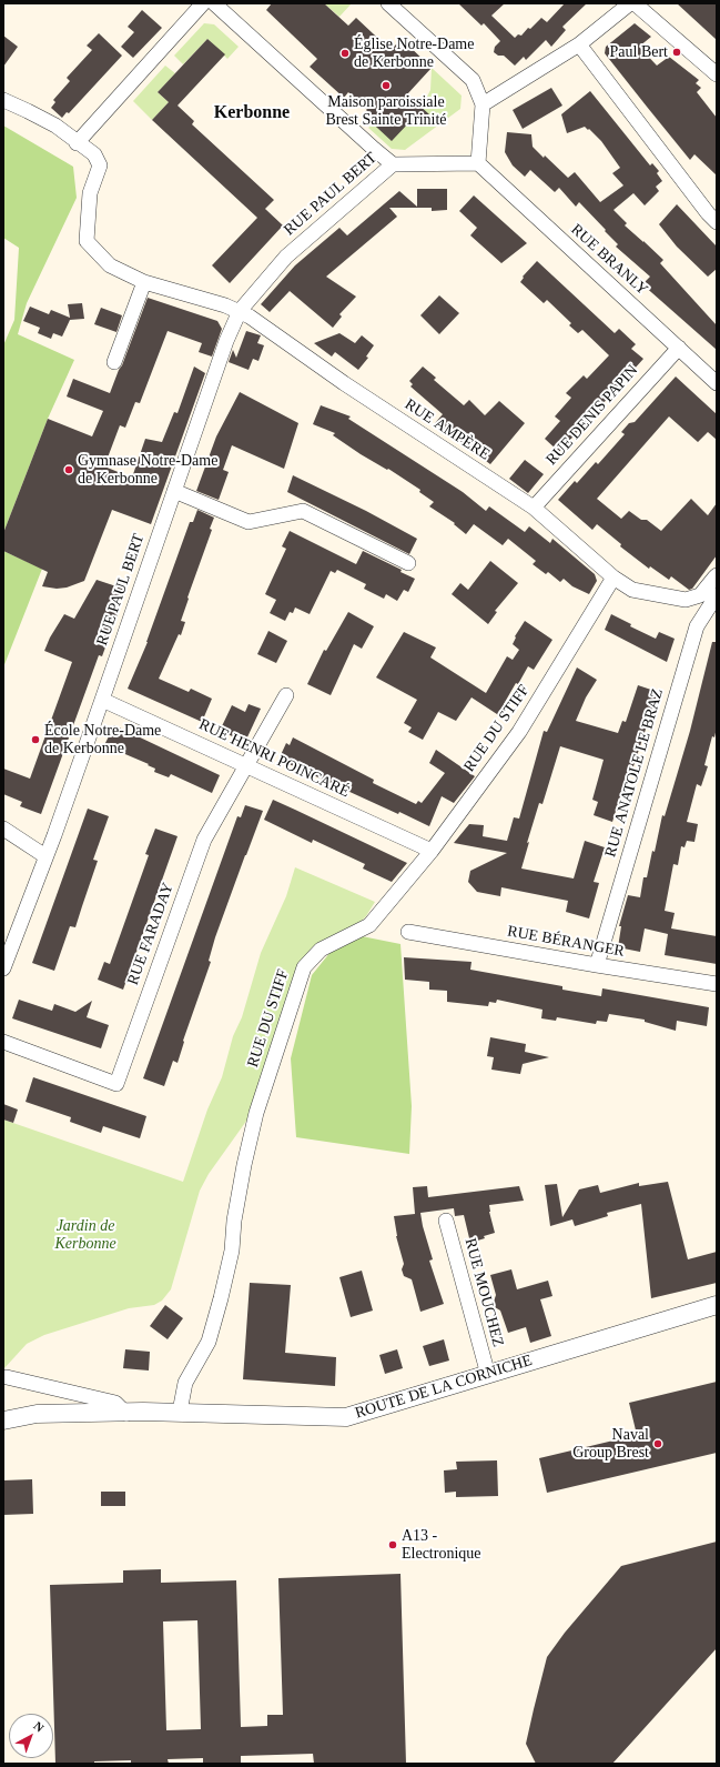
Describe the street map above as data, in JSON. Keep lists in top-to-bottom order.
{
  "streets": {
    "street": [
      "RUE PAUL BERT",
      "RUE BRANLY",
      "RUE DENIS PAPIN",
      "RUE AMPÈRE",
      "RUE DU STIFF",
      "RUE HENRI POINCARÉ",
      "RUE ANATOLE LE BRAZ",
      "RUE FARADAY",
      "RUE BÉRANGER",
      "RUE MOUCHEZ",
      "ROUTE DE LA CORNICHE"
    ]
  },
  "crossings": [
    ["RUE PAUL BERT", "RUE BRANLY"],
    ["RUE PAUL BERT", "RUE AMPÈRE"],
    ["RUE PAUL BERT", "RUE HENRI POINCARÉ"],
    ["RUE BRANLY", "RUE DENIS PAPIN"],
    ["RUE DENIS PAPIN", "RUE AMPÈRE"],
    ["RUE AMPÈRE", "RUE DU STIFF"],
    ["RUE DU STIFF", "RUE HENRI POINCARÉ"],
    ["RUE DU STIFF", "ROUTE DE LA CORNICHE"],
    ["RUE HENRI POINCARÉ", "RUE FARADAY"],
    ["RUE ANATOLE LE BRAZ", "RUE BÉRANGER"],
    ["RUE MOUCHEZ", "ROUTE DE LA CORNICHE"]
  ],
  "districts": ["Kerbonne"],
  "parks": ["Jardin de Kerbonne"],
  "places": [
    "Paul Bert",
    "Église Notre-Dame de Kerbonne",
    "Maison paroissiale Brest Sainte Trinité",
    "Gymnase Notre-Dame de Kerbonne",
    "École Notre-Dame de Kerbonne",
    "Naval Group Brest",
    "A13 - Electronique"
  ],
  "north": "top right"
}
